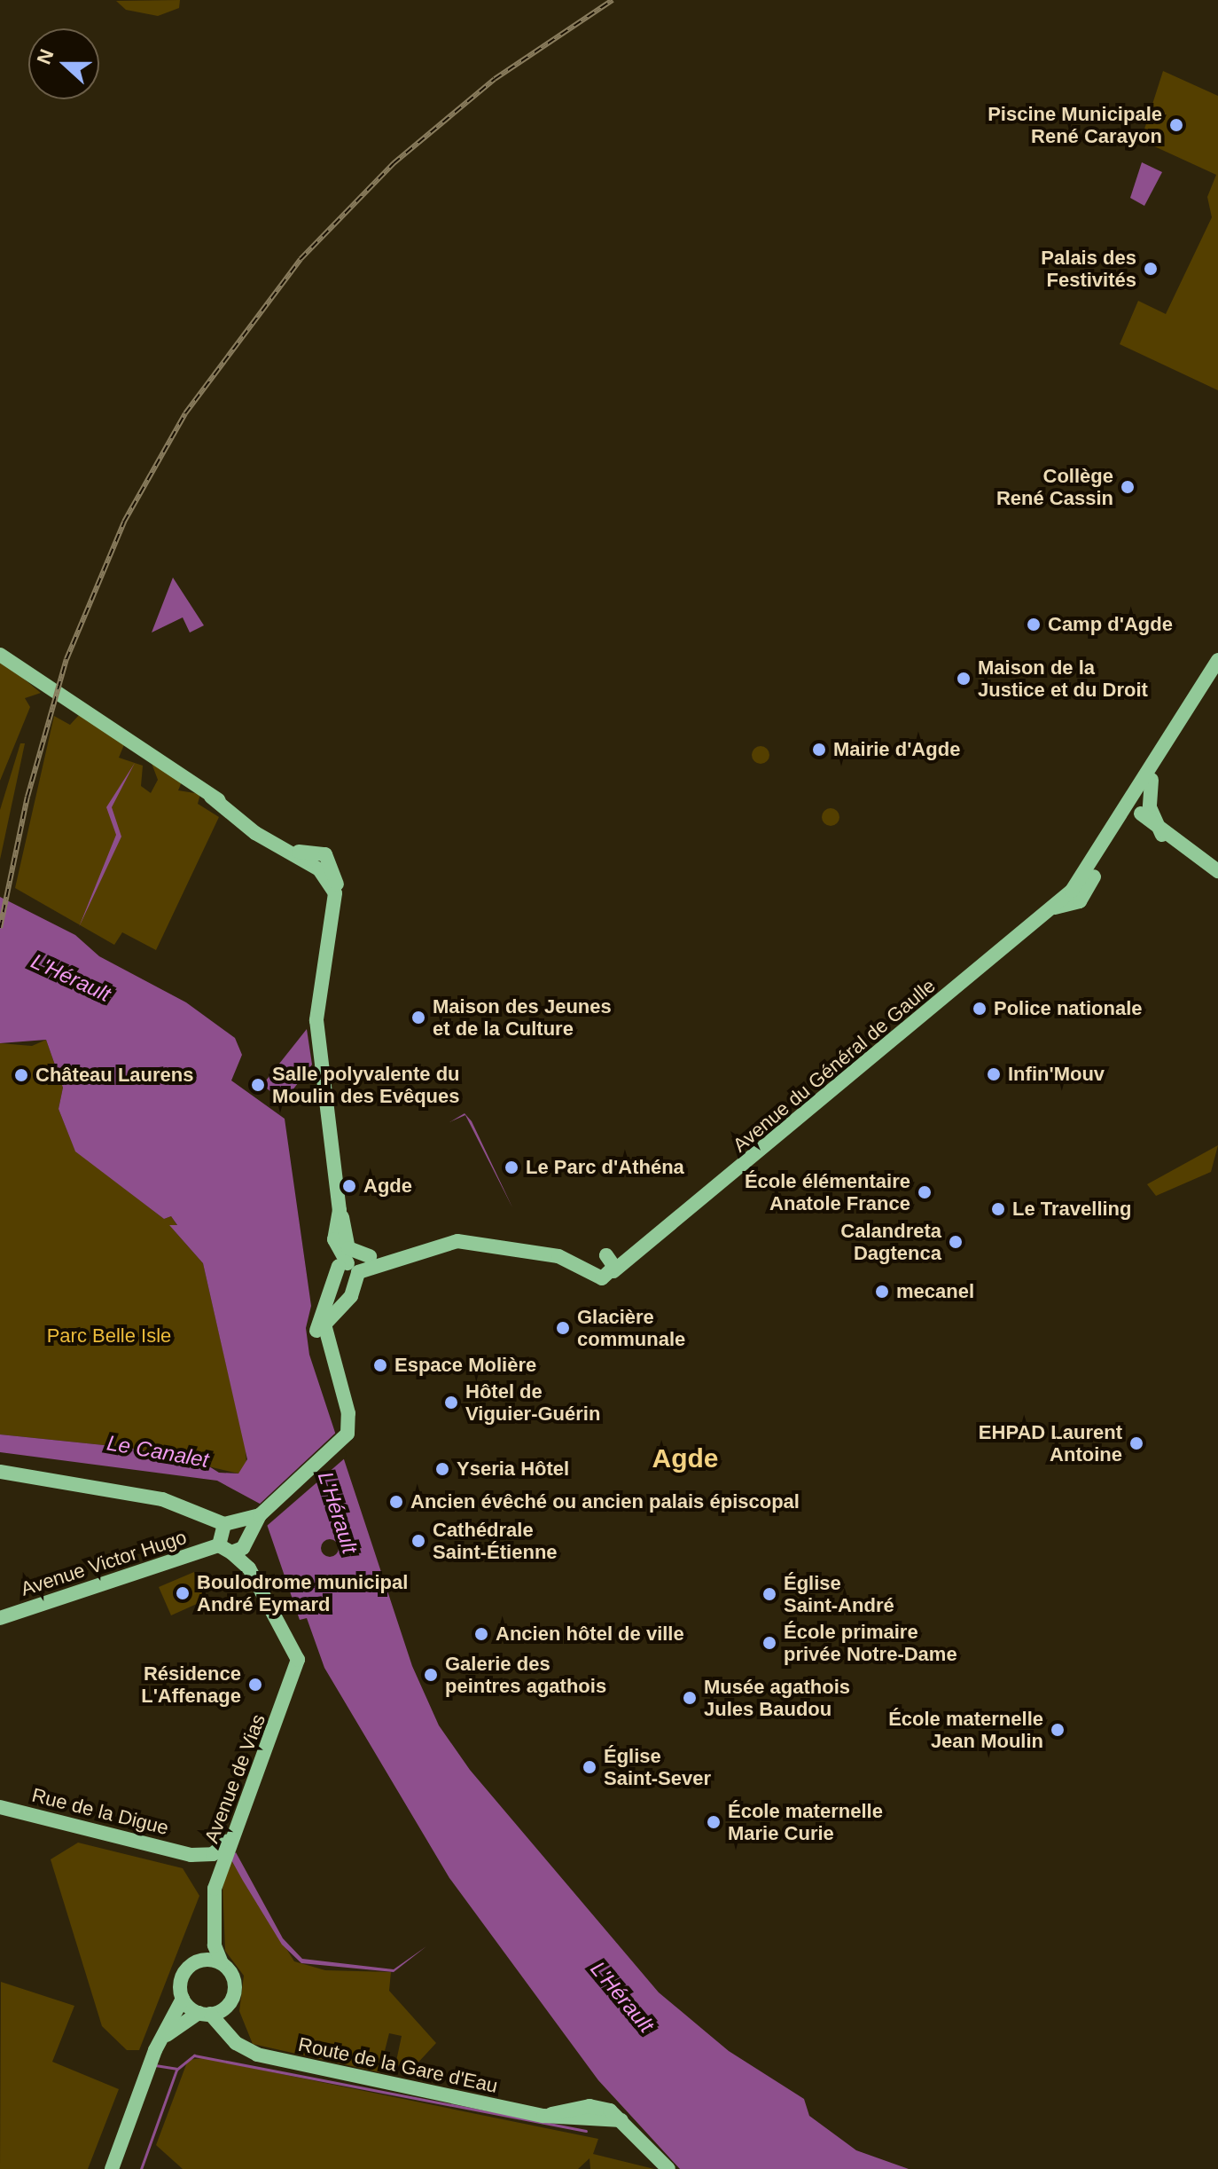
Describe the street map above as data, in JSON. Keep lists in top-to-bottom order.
{
  "streets": {
    "main road": [
      "Avenue du Général de Gaulle",
      "Avenue Victor Hugo",
      "Avenue de Vias",
      "Rue de la Digue",
      "Route de la Gare d'Eau"
    ]
  },
  "crossings": [
    ["Avenue Victor Hugo", "Avenue de Vias"],
    ["Avenue de Vias", "Rue de la Digue"]
  ],
  "districts": ["Agde"],
  "water": ["L'Hérault", "Le Canalet"],
  "parks": ["Parc Belle Isle"],
  "places": [
    "Piscine Municipale René Carayon",
    "Palais des Festivités",
    "Collège René Cassin",
    "Camp d'Agde",
    "Maison de la Justice et du Droit",
    "Mairie d'Agde",
    "Police nationale",
    "Maison des Jeunes et de la Culture",
    "Infin'Mouv",
    "Château Laurens",
    "Salle polyvalente du Moulin des Evêques",
    "Le Parc d'Athéna",
    "Agde",
    "École élémentaire Anatole France",
    "Le Travelling",
    "Calandreta Dagtenca",
    "mecanel",
    "Glacière communale",
    "Espace Molière",
    "Hôtel de Viguier-Guérin",
    "EHPAD Laurent Antoine",
    "Yseria Hôtel",
    "Ancien évêché ou ancien palais épiscopal",
    "Cathédrale Saint-Étienne",
    "Boulodrome municipal André Eymard",
    "Église Saint-André",
    "Ancien hôtel de ville",
    "École primaire privée Notre-Dame",
    "Galerie des peintres agathois",
    "Résidence L'Affenage",
    "Musée agathois Jules Baudou",
    "École maternelle Jean Moulin",
    "Église Saint-Sever",
    "École maternelle Marie Curie"
  ],
  "north": "left"
}
